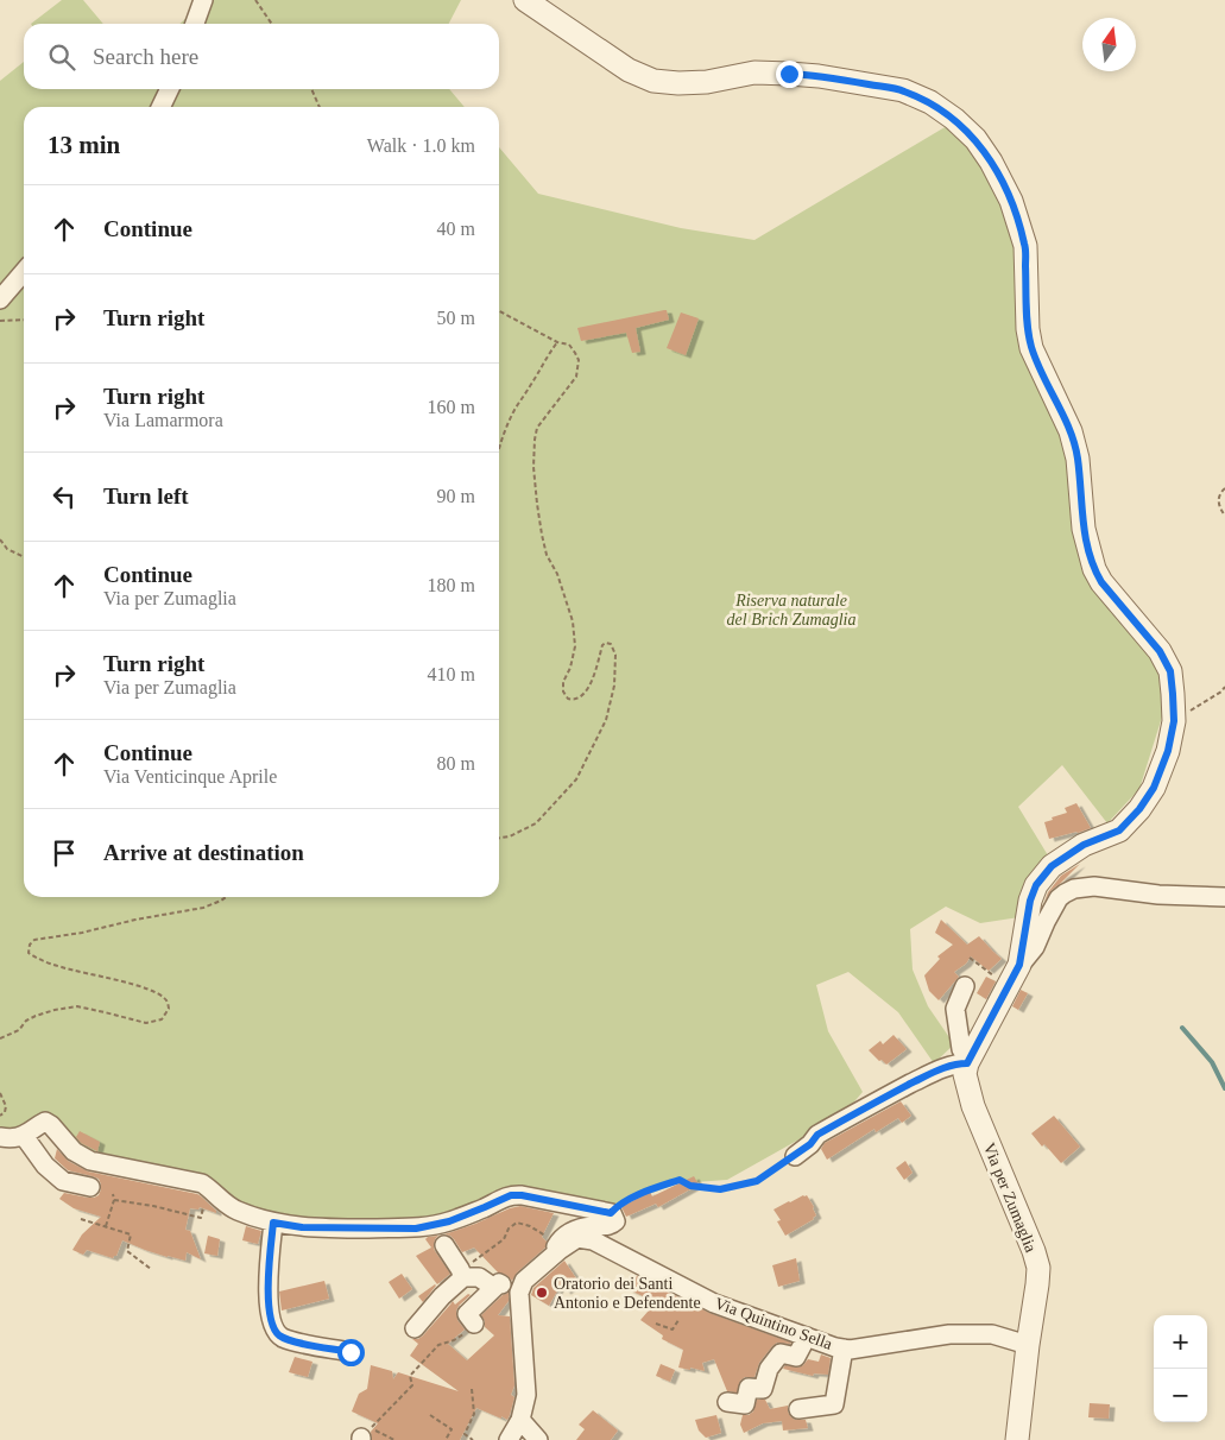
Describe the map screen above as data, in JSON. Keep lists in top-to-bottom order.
{
  "streets": {
    "street": ["Via per Zumaglia", "Via Quintino Sella"]
  },
  "crossings": [
    ["Via per Zumaglia", "Via Quintino Sella"]
  ],
  "parks": ["Riserva naturale del Brich Zumaglia"],
  "places": ["Oratorio dei Santi Antonio e Defendente"],
  "north": "top",
  "page": {
    "search": "Search here",
    "heading": ["13 min", "Walk · 1.0 km"],
    "list": [
      ["Continue", "40 m"],
      ["Turn right", "50 m"],
      ["Turn right", "Via Lamarmora", "160 m"],
      ["Turn left", "90 m"],
      ["Continue", "Via per Zumaglia", "180 m"],
      ["Turn right", "Via per Zumaglia", "410 m"],
      ["Continue", "Via Venticinque Aprile", "80 m"],
      "Arrive at destination"
    ],
    "map_buttons": ["+", "−"]
  }
}
